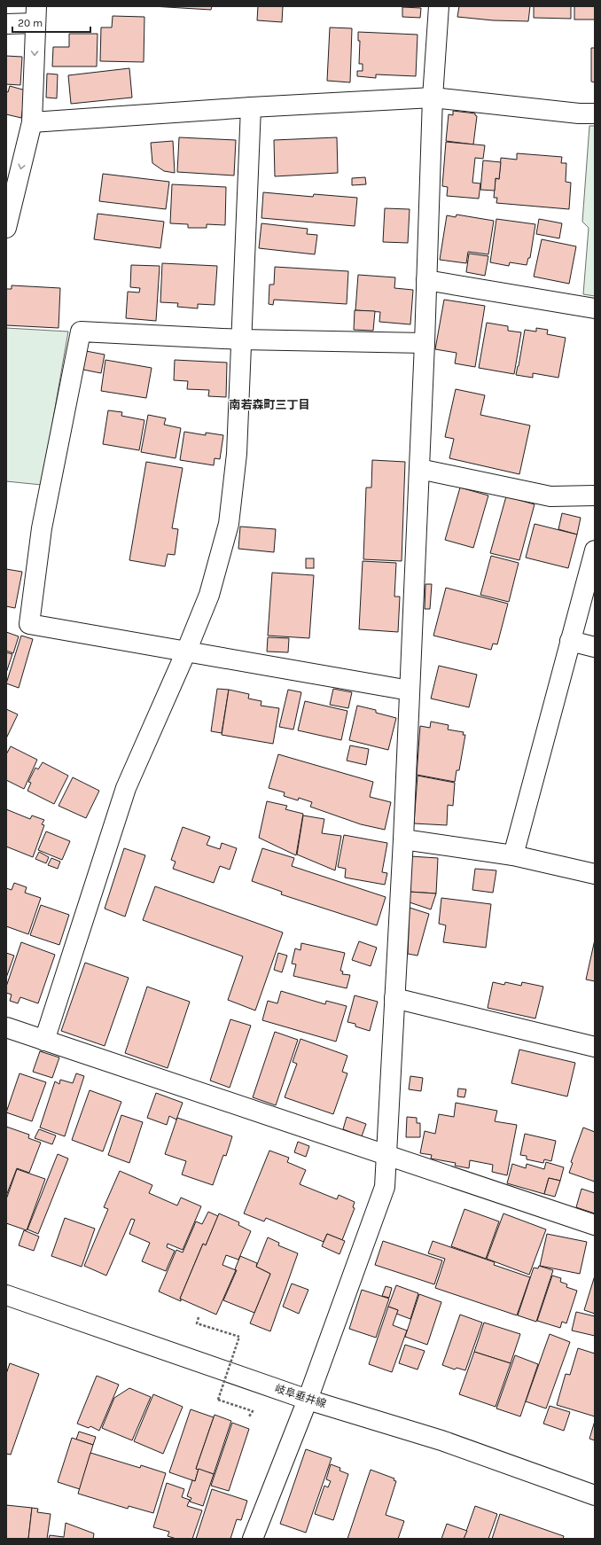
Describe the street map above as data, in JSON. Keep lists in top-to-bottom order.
{
  "streets": {
    "street": ["岐阜垂井線"]
  },
  "districts": ["南若森町三丁目"],
  "scale_bar": "20 m"
}
